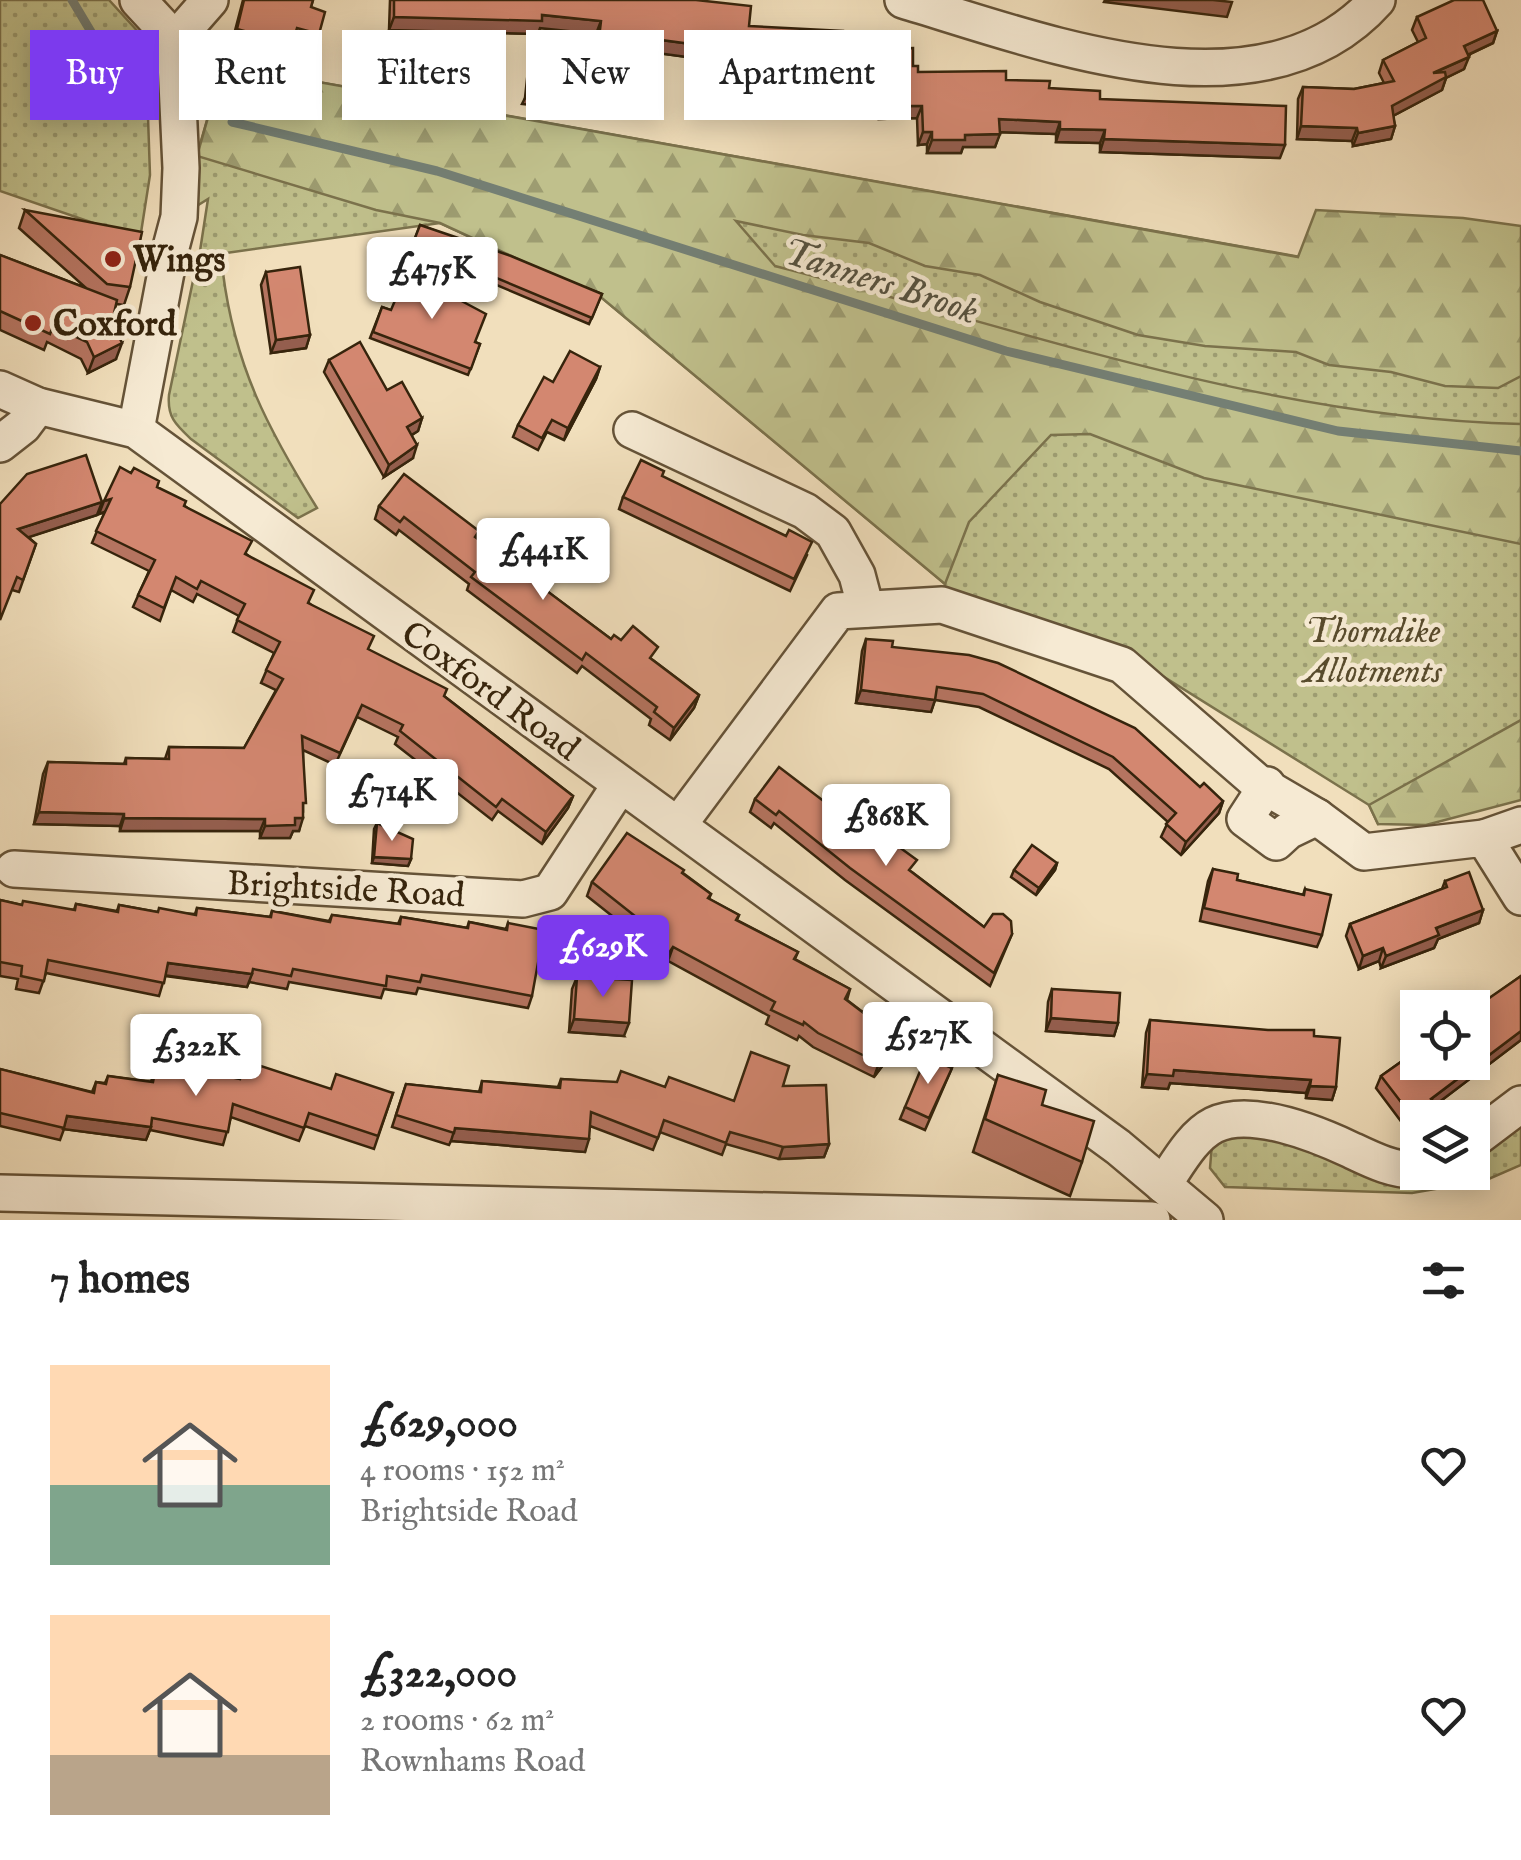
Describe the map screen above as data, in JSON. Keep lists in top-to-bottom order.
{
  "streets": {
    "street": ["Coxford Road", "Brightside Road"]
  },
  "crossings": [
    ["Coxford Road", "Brightside Road"]
  ],
  "water": ["Tanners Brook"],
  "parks": ["Thorndike Allotments"],
  "places": ["Wings", "Coxford"],
  "page": {
    "chip": [
      "Buy",
      "Rent",
      "Filters",
      "New",
      "Apartment"
    ],
    "price": [
      "£475K",
      "£441K",
      "£714K",
      "£868K",
      "£629K",
      "£527K",
      "£322K"
    ],
    "heading": "7 homes",
    "list": [
      {
        "name": "£629,000",
        "note": "4 rooms · 152 m² · Brightside Road"
      },
      {
        "name": "£322,000",
        "note": "2 rooms · 62 m² · Rownhams Road"
      }
    ]
  }
}
